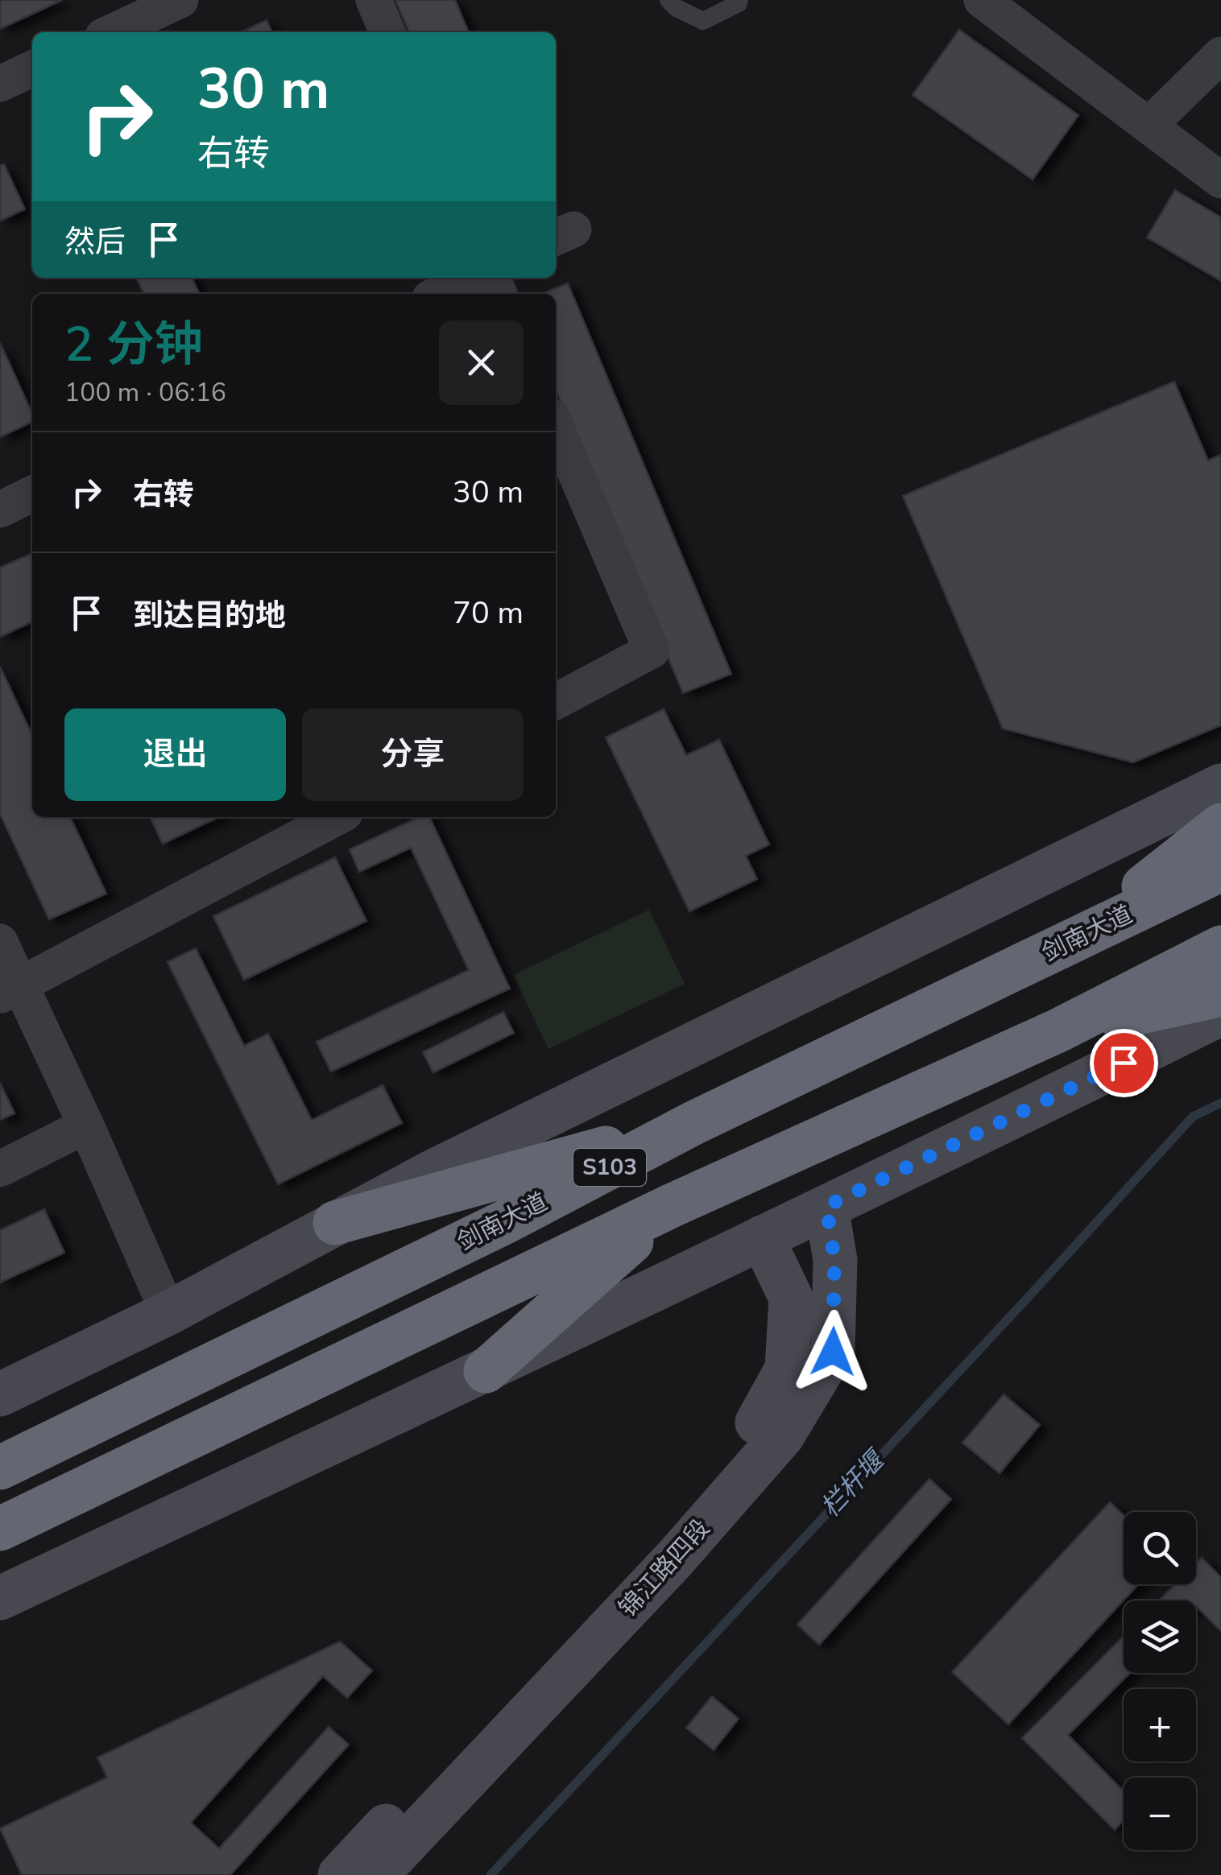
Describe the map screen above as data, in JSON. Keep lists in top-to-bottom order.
{
  "streets": {
    "highway": ["剑南大道", "S103"],
    "main road": ["锦江路四段"]
  },
  "water": ["栏杆堰"],
  "page": {
    "turn": ["30 m", "右转"],
    "then": "然后",
    "heading": ["2 分钟", "100 m · 06:16"],
    "list": [
      {
        "name": "右转",
        "value": "30 m"
      },
      {
        "name": "到达目的地",
        "value": "70 m"
      }
    ],
    "buttons": ["退出", "分享"],
    "map_buttons": ["+", "−"]
  }
}
